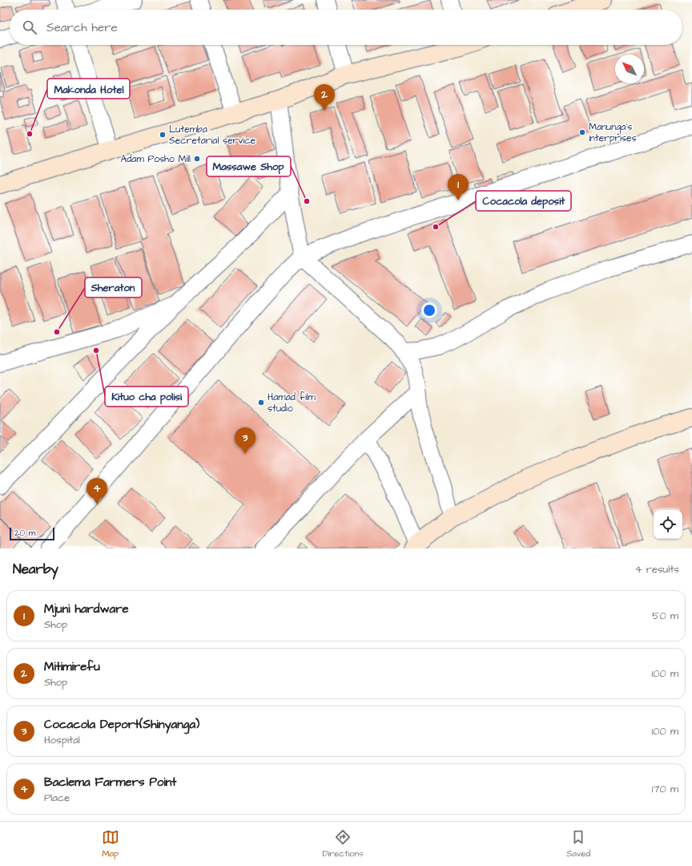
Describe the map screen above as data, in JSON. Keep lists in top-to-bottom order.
{
  "places": [
    "Manunga's interprises",
    "Makonda Hotel",
    "Lutemba Secretarial service",
    "Adam Posho Mill",
    "Massawe Shop",
    "Cocacola deposit",
    "Sheraton",
    "Kituo cha polisi",
    "Hamad film studio"
  ],
  "scale_bar": "20 m",
  "north": "top left",
  "page": {
    "search": "Search here",
    "pins": [
      "2",
      "1",
      "3",
      "4"
    ],
    "scale": "20 m",
    "heading": ["Nearby", "4 results"],
    "list": [
      {
        "mark": "1",
        "name": "Mjuni hardware",
        "note": "Shop",
        "value": "50 m"
      },
      {
        "mark": "2",
        "name": "Mitimirefu",
        "note": "Shop",
        "value": "100 m"
      },
      {
        "mark": "3",
        "name": "Cocacola Deport(Shinyanga)",
        "note": "Hospital",
        "value": "100 m"
      },
      {
        "mark": "4",
        "name": "Baclema Farmers Point",
        "note": "Place",
        "value": "170 m"
      }
    ],
    "nav": ["Map", "Directions", "Saved"]
  }
}
